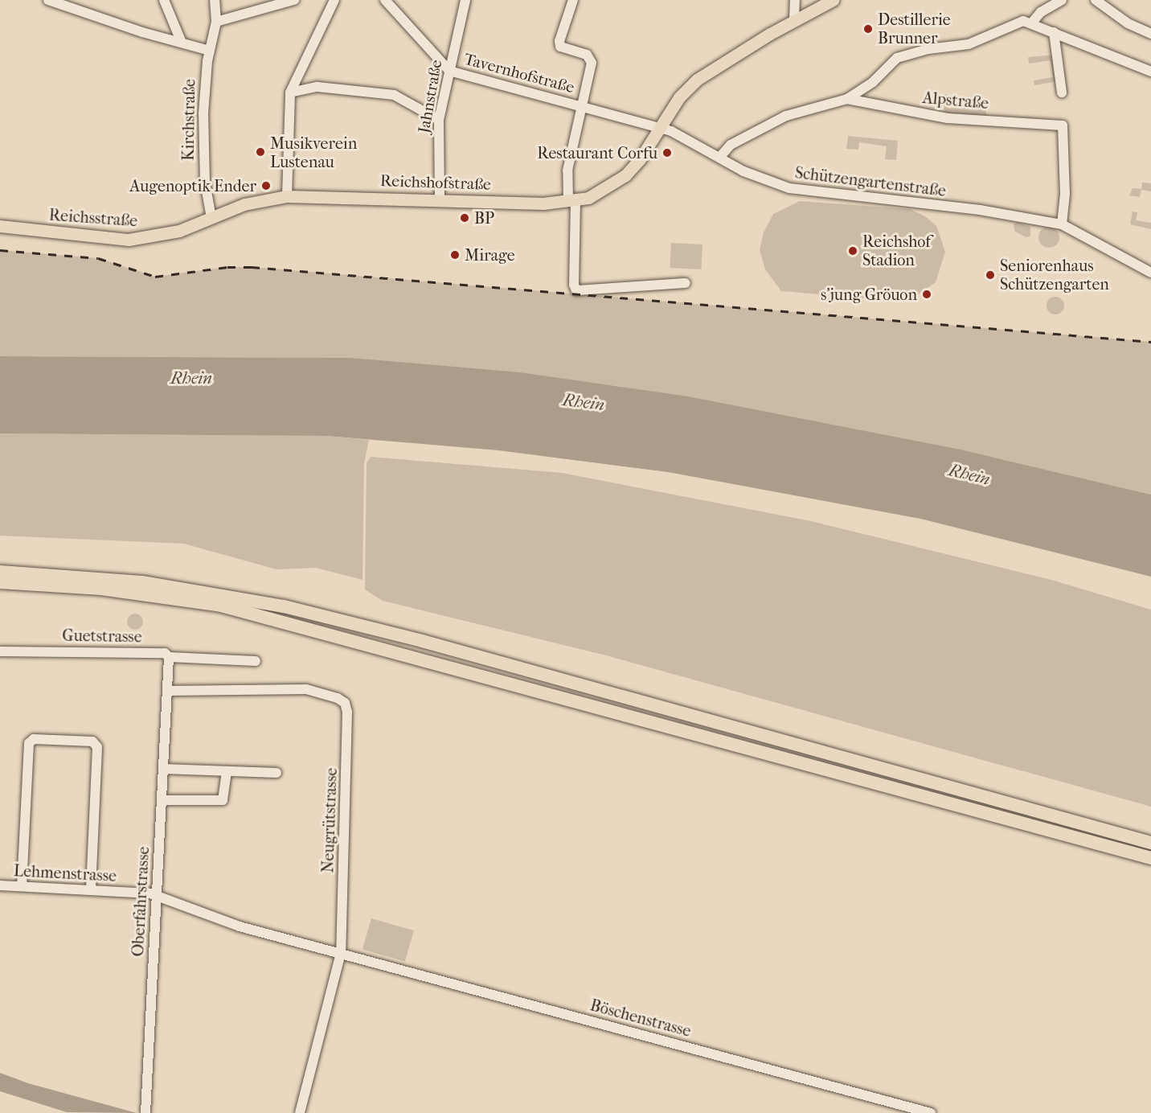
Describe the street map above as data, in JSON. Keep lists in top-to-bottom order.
{
  "streets": {
    "main road": ["Reichshofstraße", "Reichsstraße"],
    "street": [
      "Tavernhofstraße",
      "Jahnstraße",
      "Alpstraße",
      "Kirchstraße",
      "Schützengartenstraße",
      "Guetstrasse",
      "Neugrütstrasse",
      "Lehmenstrasse",
      "Oberfahrstrasse",
      "Böschenstrasse"
    ]
  },
  "crossings": [
    ["Tavernhofstraße", "Jahnstraße"],
    ["Tavernhofstraße", "Schützengartenstraße"],
    ["Tavernhofstraße", "Reichshofstraße"],
    ["Jahnstraße", "Reichshofstraße"],
    ["Alpstraße", "Schützengartenstraße"],
    ["Kirchstraße", "Reichshofstraße"],
    ["Kirchstraße", "Reichsstraße"],
    ["Schützengartenstraße", "Reichshofstraße"],
    ["Reichshofstraße", "Reichsstraße"],
    ["Neugrütstrasse", "Lehmenstrasse"],
    ["Neugrütstrasse", "Oberfahrstrasse"],
    ["Neugrütstrasse", "Böschenstrasse"],
    ["Lehmenstrasse", "Oberfahrstrasse"],
    ["Lehmenstrasse", "Böschenstrasse"]
  ],
  "water": ["Rhein"],
  "places": [
    "Destillerie Brunner",
    "Musikverein Lustenau",
    "Restaurant Corfu",
    "Augenoptik Ender",
    "BP",
    "Reichshof Stadion",
    "Mirage",
    "Seniorenhaus Schützengarten",
    "s'jung Gröuon"
  ]
}
